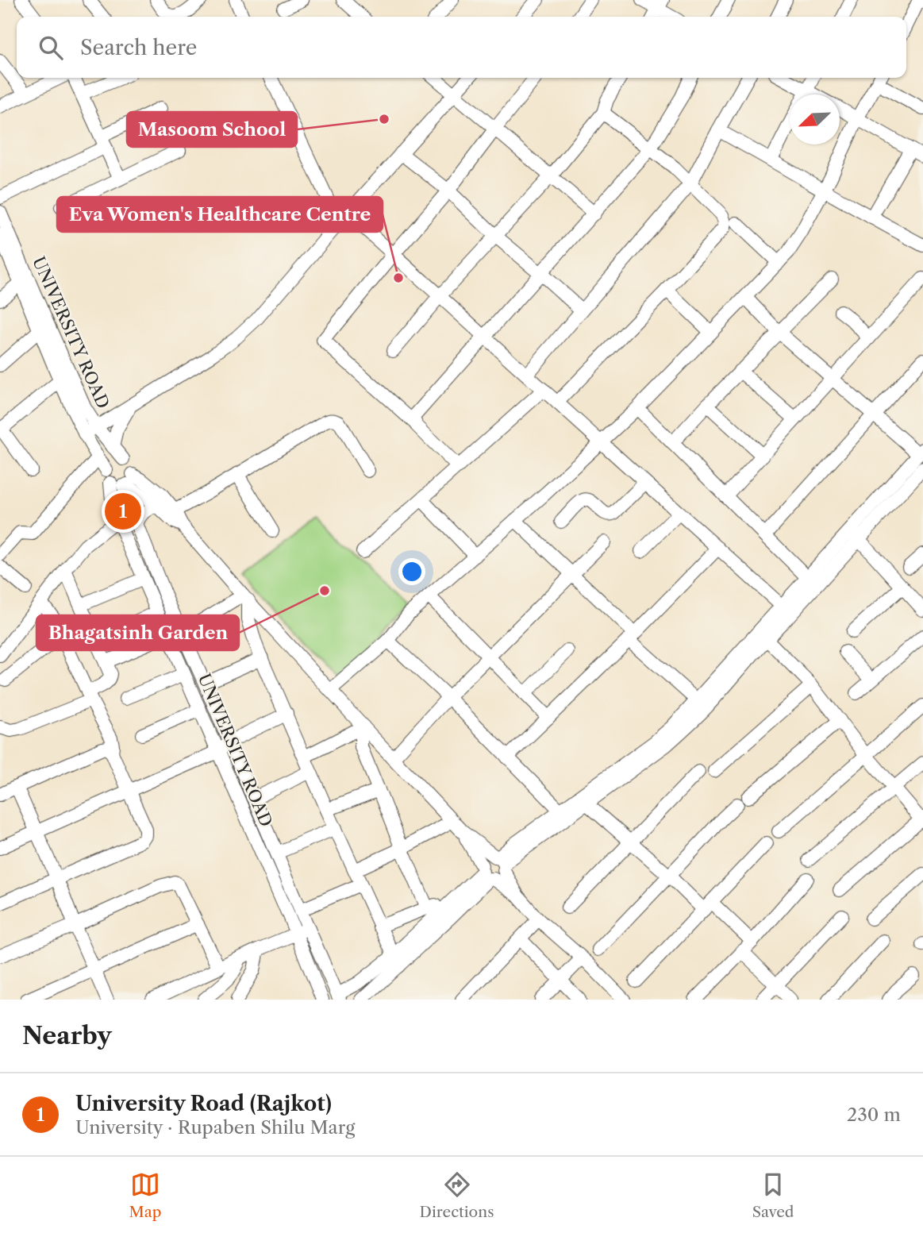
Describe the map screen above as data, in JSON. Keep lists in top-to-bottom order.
{
  "streets": {
    "street": ["UNIVERSITY ROAD"]
  },
  "places": ["Masoom School", "Eva Women's Healthcare Centre", "Bhagatsinh Garden"],
  "north": "bottom left",
  "page": {
    "search": "Search here",
    "pins": "1",
    "heading": "Nearby",
    "list": [
      {
        "mark": "1",
        "name": "University Road (Rajkot)",
        "note": "University · Rupaben Shilu Marg",
        "value": "230 m"
      }
    ],
    "nav": ["Map", "Directions", "Saved"]
  }
}
